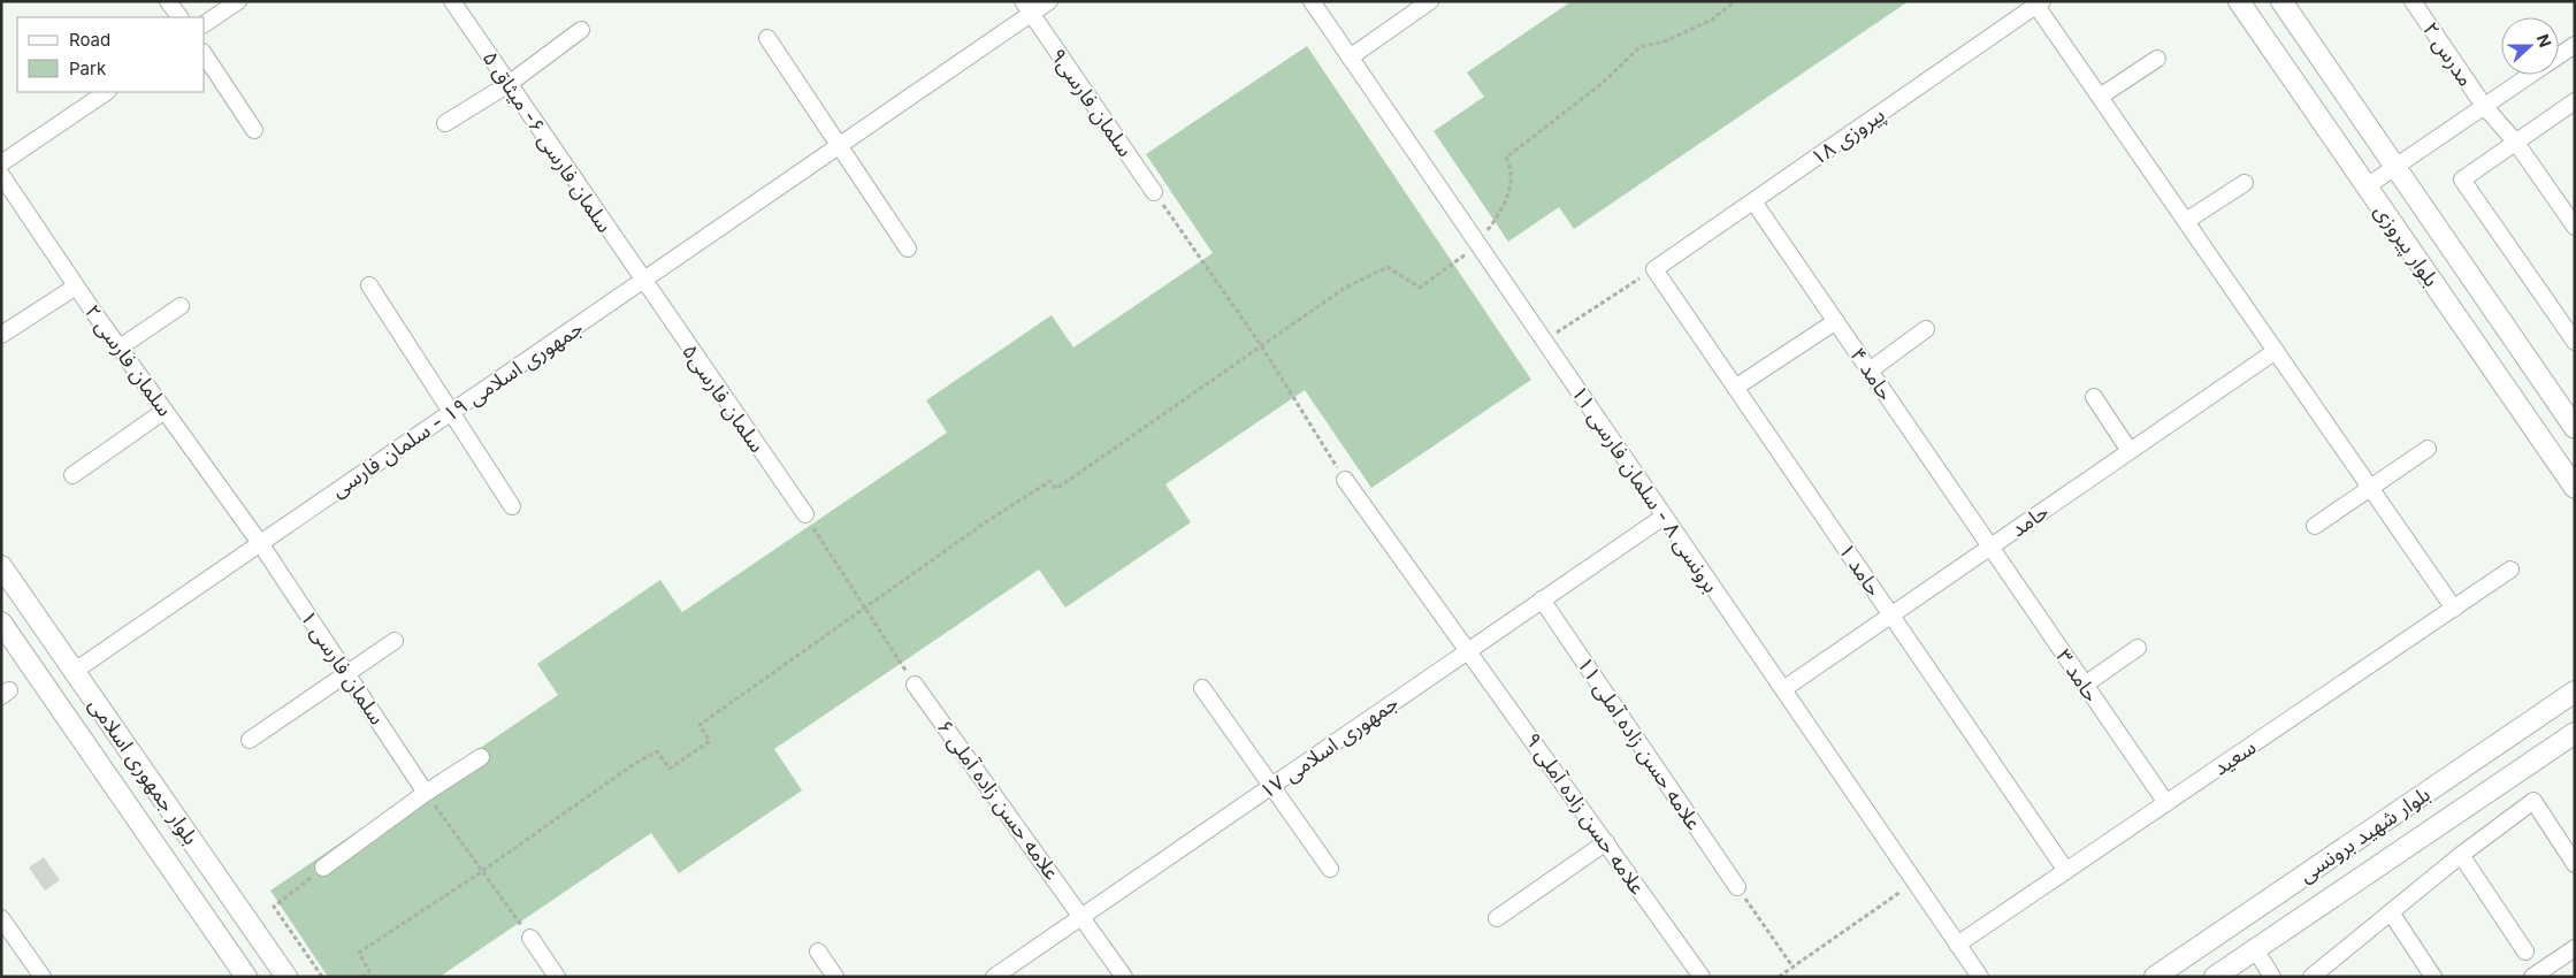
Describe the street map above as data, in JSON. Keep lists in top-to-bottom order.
{
  "streets": {
    "street": [
      "مدرس ۲",
      "سلمان فارسی۹",
      "پیروزی ۱۸",
      "سلمان فارسی ۶- میثاق ۵",
      "بلوار پیروزی",
      "سلمان فارسی ۲",
      "حامد ۴",
      "سلمان فارسی۵",
      "جمهوری اسلامی ۱۹ - سلمان فارسی",
      "برونسی ۸ - سلمان فارسی ۱۱",
      "حامد",
      "حامد ۱",
      "سلمان فارسی ۱",
      "حامد ۳",
      "علامه حسن زاده آملی ۱۱",
      "جمهوری اسلامی ۱۷",
      "سعید",
      "بلوار جمهوری اسلامی",
      "علامه حسن زاده آملی ۶",
      "علامه حسن زاده آملی ۹",
      "بلوار شهید برونسی"
    ]
  },
  "crossings": [
    ["سلمان فارسی۹", "جمهوری اسلامی ۱۹ - سلمان فارسی"],
    ["پیروزی ۱۸", "حامد ۴"],
    ["پیروزی ۱۸", "حامد ۱"],
    ["سلمان فارسی ۶- میثاق ۵", "سلمان فارسی۵"],
    ["سلمان فارسی ۶- میثاق ۵", "جمهوری اسلامی ۱۹ - سلمان فارسی"],
    ["سلمان فارسی ۲", "جمهوری اسلامی ۱۹ - سلمان فارسی"],
    ["سلمان فارسی ۲", "سلمان فارسی ۱"],
    ["حامد ۴", "حامد"],
    ["حامد ۴", "حامد ۳"],
    ["سلمان فارسی۵", "جمهوری اسلامی ۱۹ - سلمان فارسی"],
    ["جمهوری اسلامی ۱۹ - سلمان فارسی", "سلمان فارسی ۱"],
    ["جمهوری اسلامی ۱۹ - سلمان فارسی", "بلوار جمهوری اسلامی"],
    ["برونسی ۸ - سلمان فارسی ۱۱", "حامد"],
    ["برونسی ۸ - سلمان فارسی ۱۱", "جمهوری اسلامی ۱۷"],
    ["برونسی ۸ - سلمان فارسی ۱۱", "سعید"],
    ["حامد", "حامد ۱"],
    ["حامد", "حامد ۳"],
    ["حامد ۱", "سعید"],
    ["حامد ۳", "سعید"],
    ["علامه حسن زاده آملی ۱۱", "جمهوری اسلامی ۱۷"],
    ["جمهوری اسلامی ۱۷", "علامه حسن زاده آملی ۶"],
    ["جمهوری اسلامی ۱۷", "علامه حسن زاده آملی ۹"]
  ],
  "legend": ["Road", "Park"],
  "north": "right"
}
